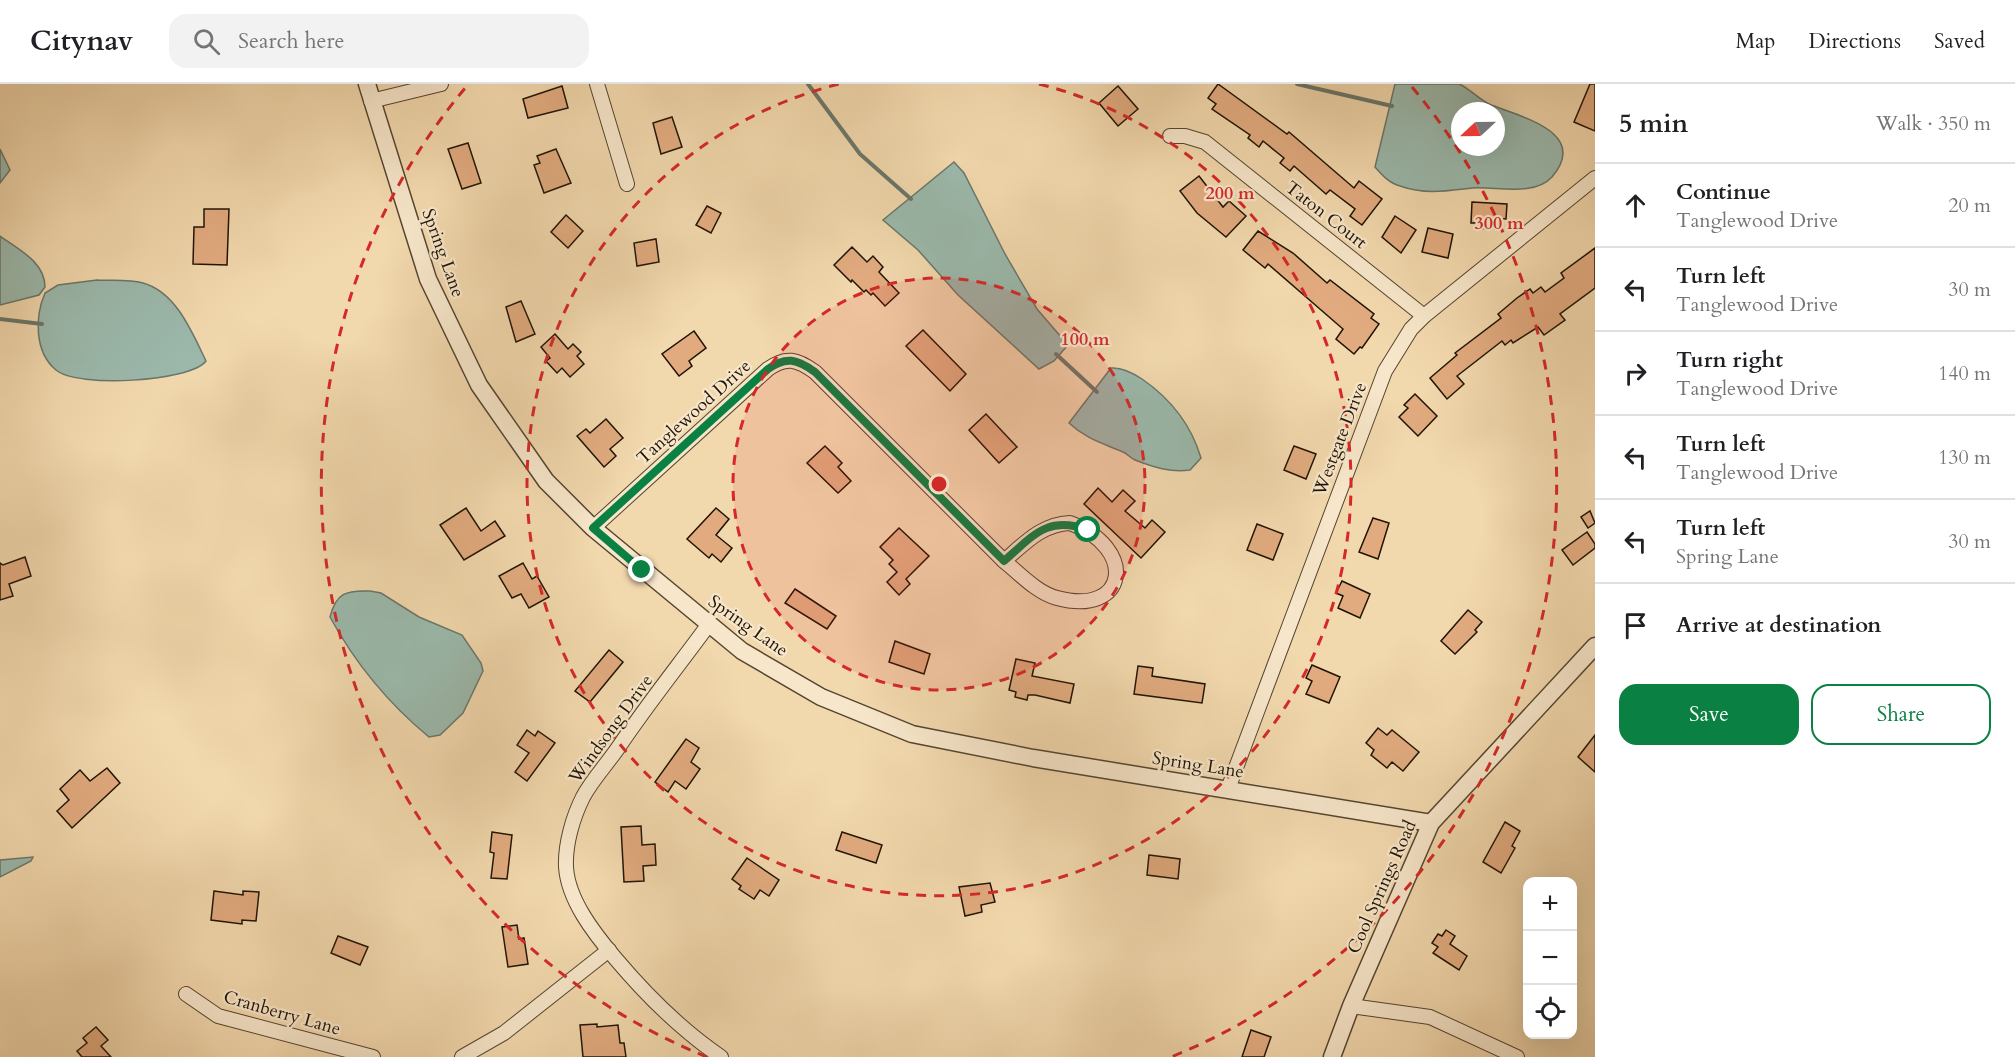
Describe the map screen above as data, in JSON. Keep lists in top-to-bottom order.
{
  "streets": {
    "street": [
      "Taton Court",
      "Spring Lane",
      "Tanglewood Drive",
      "Westgate Drive",
      "Windsong Drive",
      "Cool Springs Road",
      "Cranberry Lane"
    ]
  },
  "crossings": [
    ["Taton Court", "Westgate Drive"],
    ["Spring Lane", "Tanglewood Drive"],
    ["Spring Lane", "Westgate Drive"],
    ["Spring Lane", "Windsong Drive"],
    ["Spring Lane", "Cool Springs Road"]
  ],
  "north": "left",
  "page": {
    "header": "Citynav",
    "search": "Search here",
    "nav": ["Map", "Directions", "Saved"],
    "heading": ["5 min", "Walk · 350 m"],
    "list": [
      ["Continue", "Tanglewood Drive", "20 m"],
      ["Turn left", "Tanglewood Drive", "30 m"],
      ["Turn right", "Tanglewood Drive", "140 m"],
      ["Turn left", "Tanglewood Drive", "130 m"],
      ["Turn left", "Spring Lane", "30 m"],
      "Arrive at destination"
    ],
    "buttons": ["Save", "Share"],
    "map_buttons": ["+", "−"]
  },
  "rings": ["200 m", "300 m", "100 m"]
}
